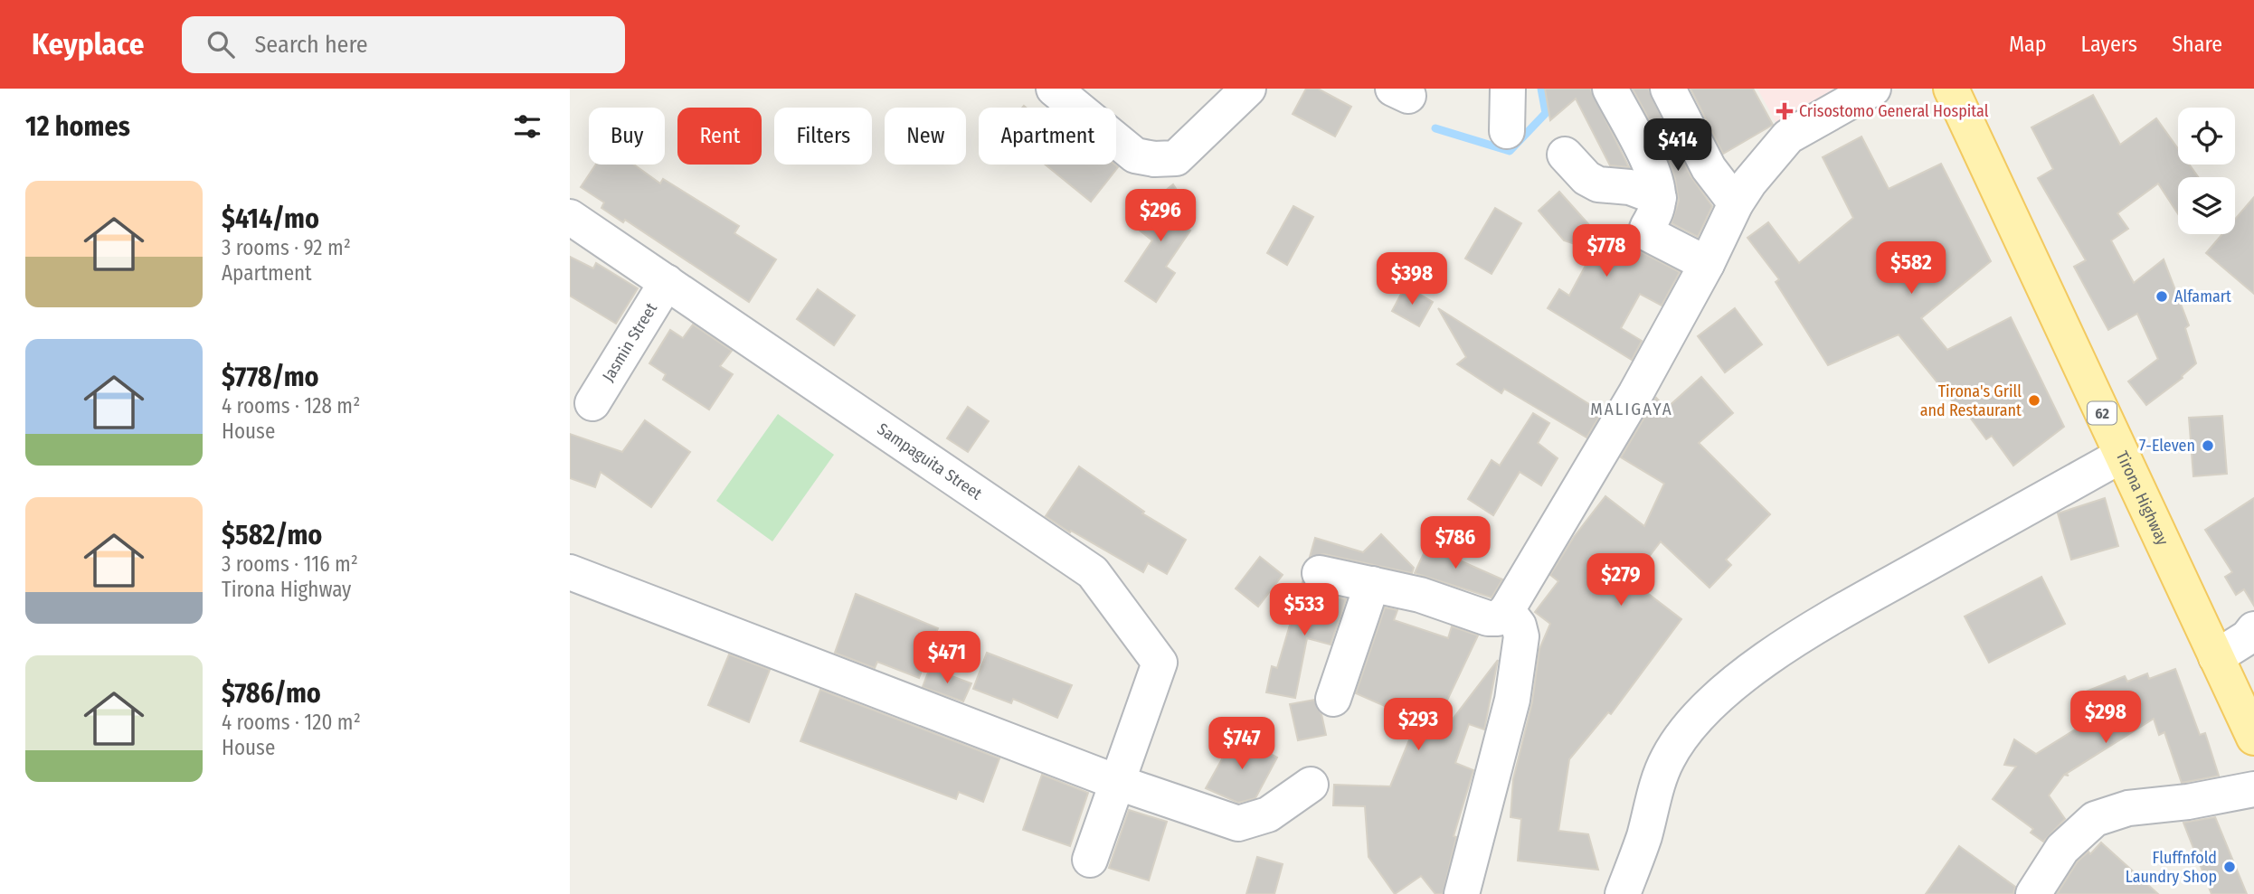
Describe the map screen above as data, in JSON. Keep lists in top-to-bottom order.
{
  "streets": {
    "main road": ["62", "Tirona Highway"],
    "street": ["Jasmin Street", "Sampaguita Street"]
  },
  "crossings": [
    ["Jasmin Street", "Sampaguita Street"]
  ],
  "districts": ["MALIGAYA"],
  "places": {
    "health": ["Crisostomo General Hospital"],
    "other": [
      "Alfamart",
      "Tirona's Grill and Restaurant",
      "7-Eleven",
      "Fluffnfold Laundry Shop"
    ]
  },
  "page": {
    "header": "Keyplace",
    "search": "Search here",
    "nav": ["Map", "Layers", "Share"],
    "heading": "12 homes",
    "chip": [
      "Buy",
      "Rent",
      "Filters",
      "New",
      "Apartment"
    ],
    "price": [
      "$414",
      "$296",
      "$778",
      "$582",
      "$398",
      "$786",
      "$279",
      "$533",
      "$471",
      "$298",
      "$293",
      "$747"
    ],
    "list": [
      {
        "name": "$414/mo",
        "note": "3 rooms · 92 m² · Apartment"
      },
      {
        "name": "$778/mo",
        "note": "4 rooms · 128 m² · House"
      },
      {
        "name": "$582/mo",
        "note": "3 rooms · 116 m² · Tirona Highway"
      },
      {
        "name": "$786/mo",
        "note": "4 rooms · 120 m² · House"
      }
    ]
  }
}
